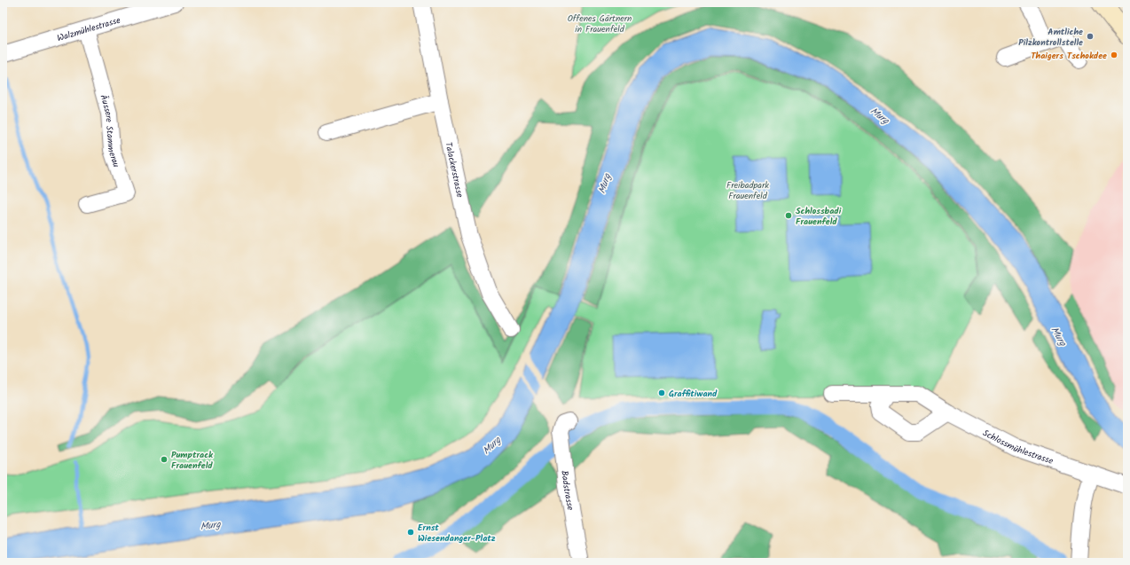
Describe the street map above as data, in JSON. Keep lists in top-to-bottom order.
{
  "streets": {
    "street": [
      "Walzmühlestrasse",
      "Äussere Stammerau",
      "Talackerstrasse",
      "Schlossmühlestrasse",
      "Badstrasse"
    ]
  },
  "crossings": [
    ["Walzmühlestrasse", "Äussere Stammerau"]
  ],
  "water": ["Murg"],
  "parks": ["Offenes Gärtnern in Frauenfeld", "Freibadpark Frauenfeld"],
  "places": [
    "Amtliche Pilzkontrollstelle",
    "Thaigers Tschokdee",
    "Schlossbadi Frauenfeld",
    "Graffitiwand",
    "Pumptrack Frauenfeld",
    "Ernst Wiesendanger-Platz"
  ]
}
